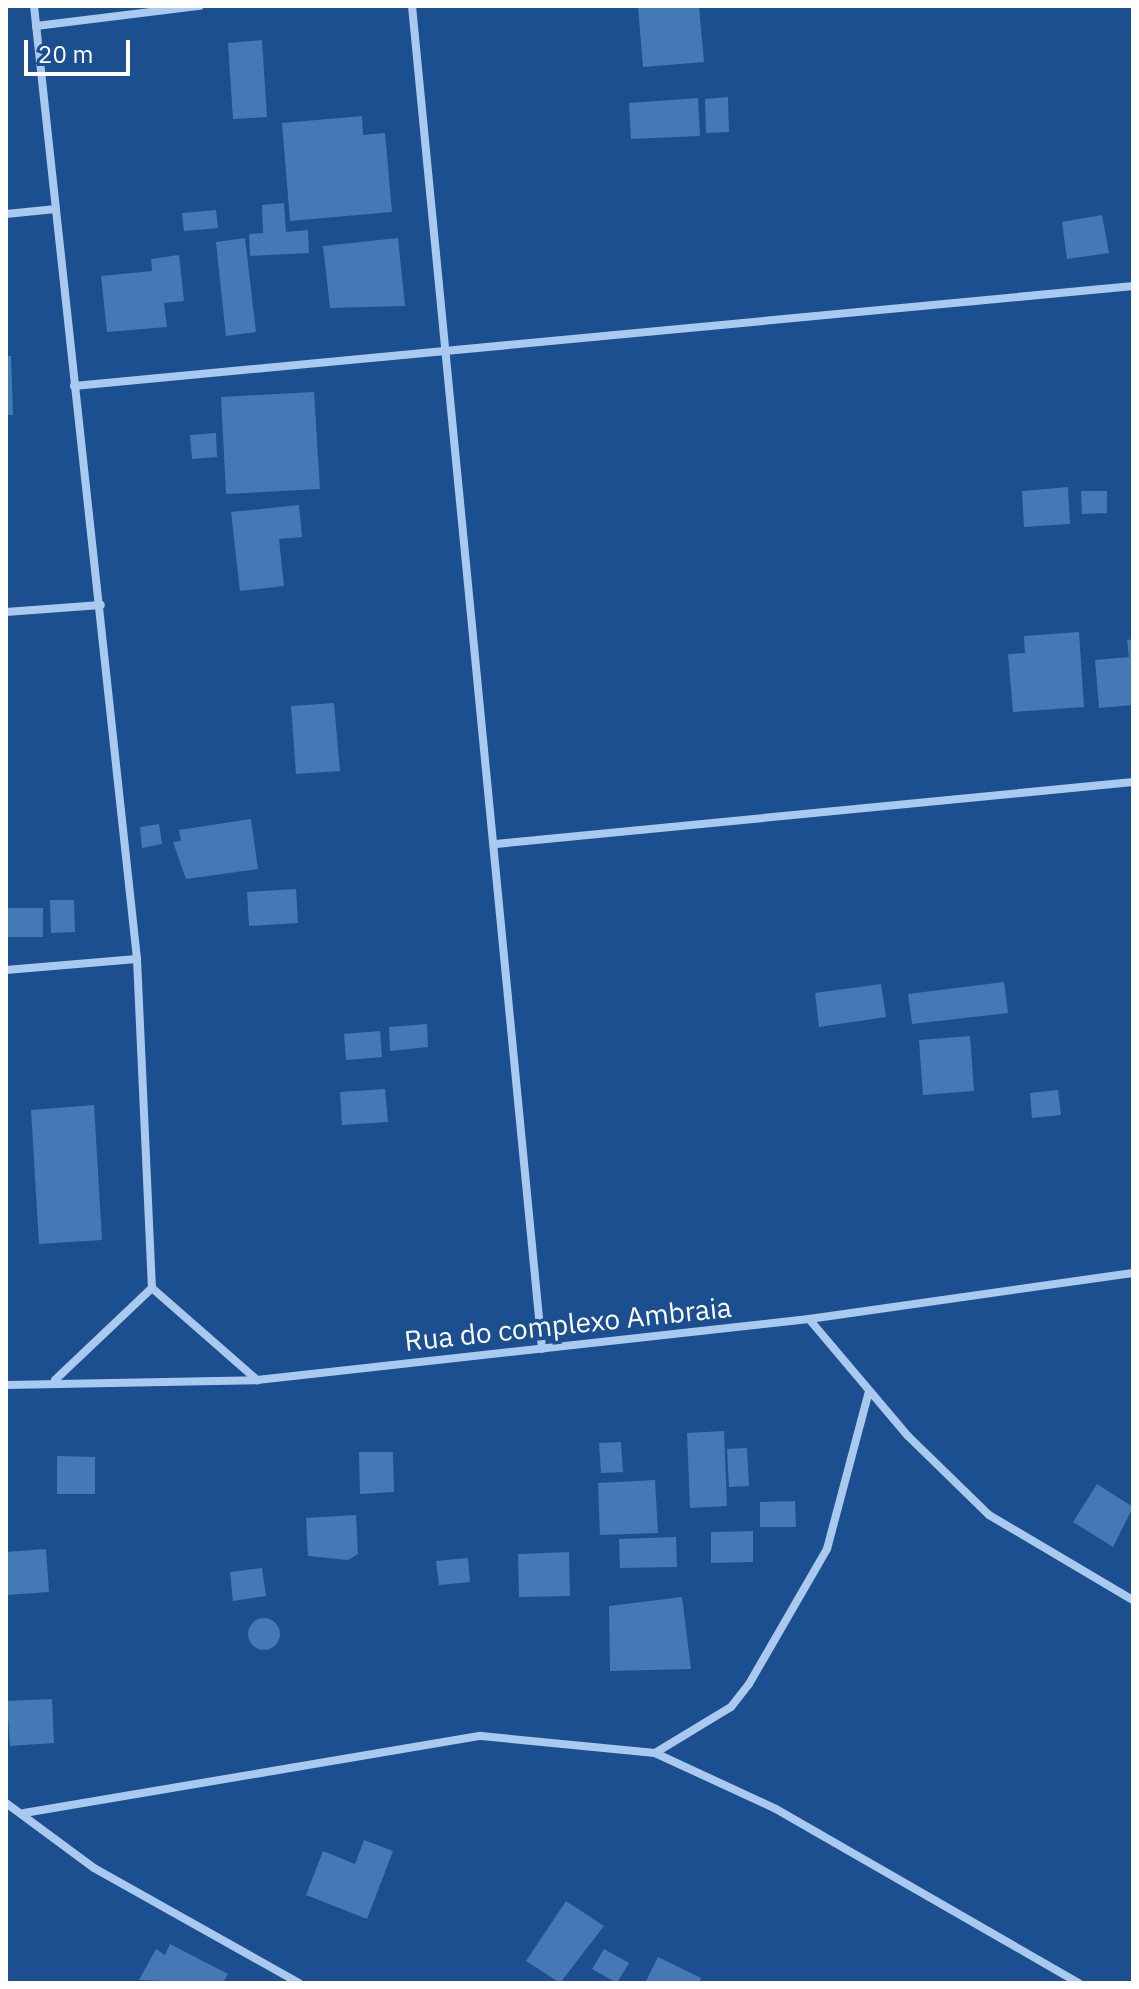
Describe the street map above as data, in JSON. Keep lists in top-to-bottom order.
{
  "streets": {
    "street": ["Rua do complexo Ambraia"]
  },
  "scale_bar": "20 m"
}
